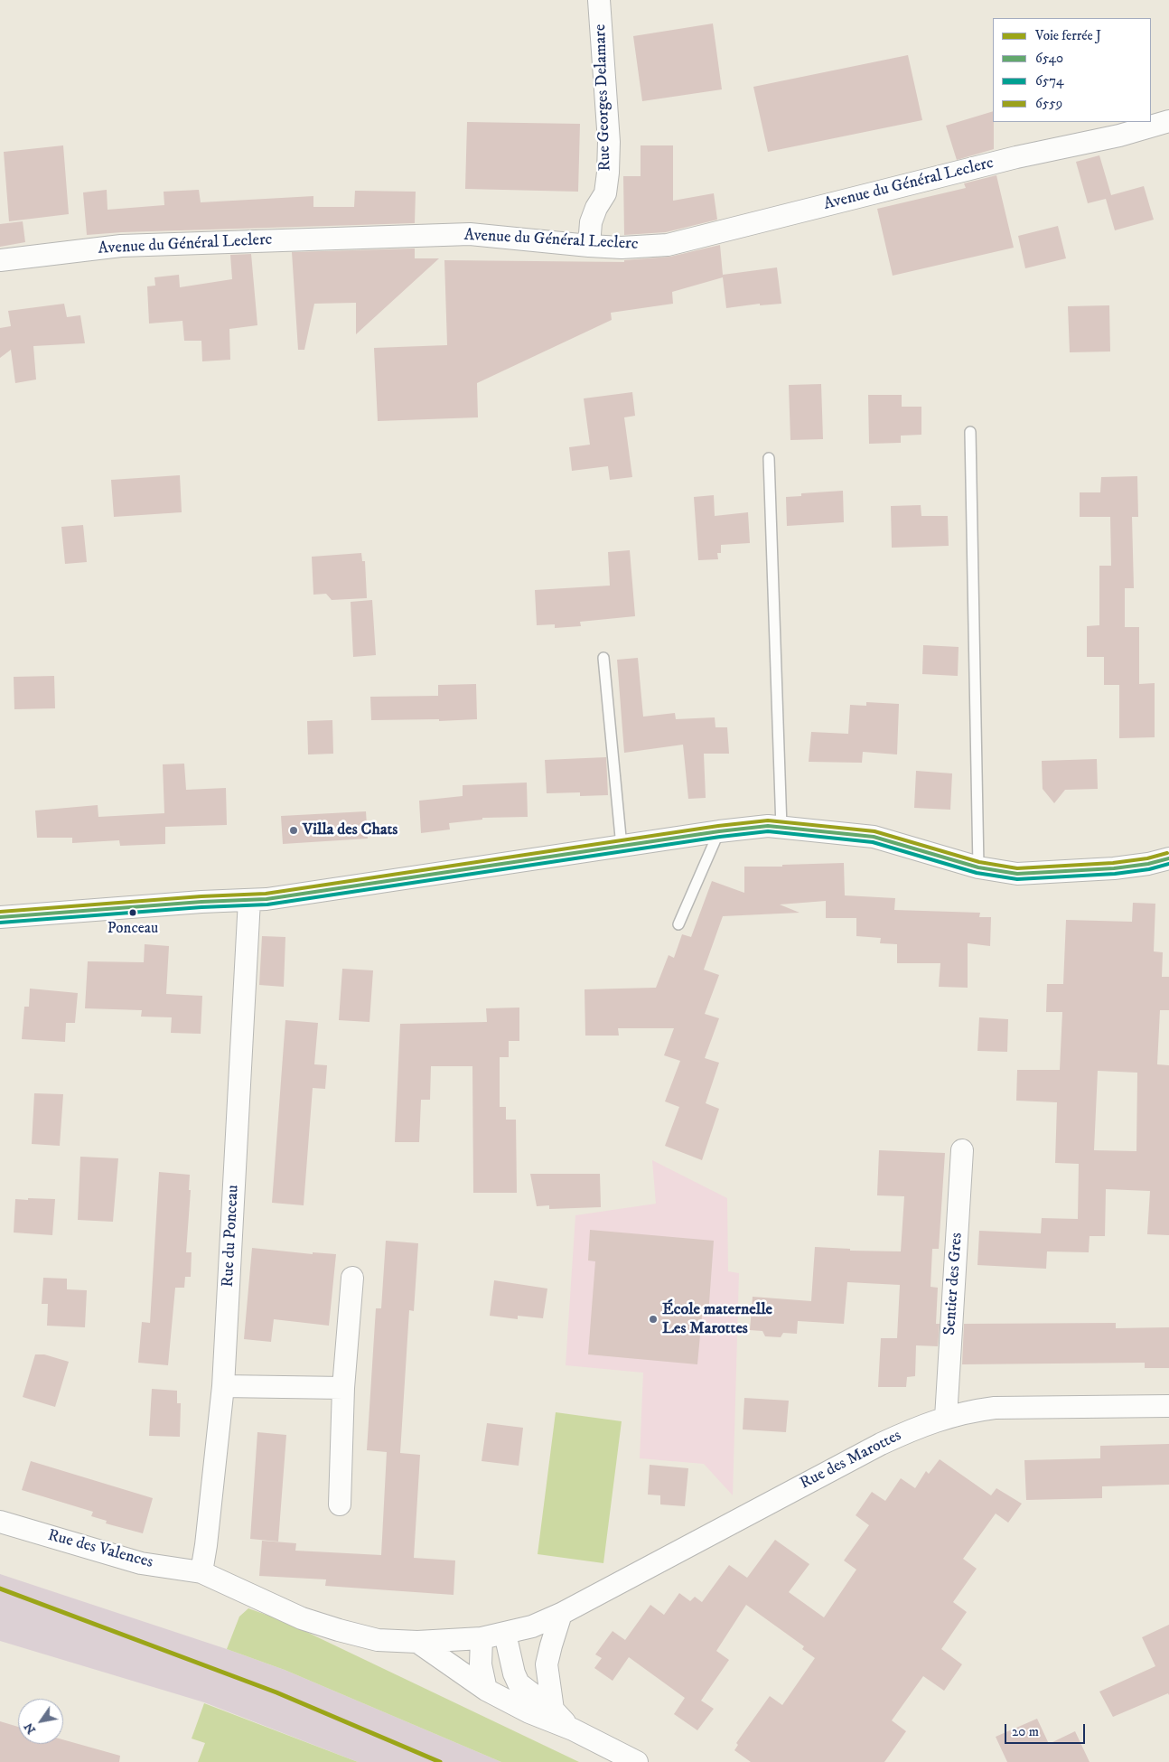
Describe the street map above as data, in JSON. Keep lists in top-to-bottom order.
{
  "streets": {
    "street": [
      "Rue Georges Delamare",
      "Avenue du Général Leclerc",
      "Rue du Ponceau",
      "Sentier des Gres",
      "Rue des Marottes",
      "Rue des Valences"
    ]
  },
  "crossings": [
    ["Rue Georges Delamare", "Avenue du Général Leclerc"],
    ["Rue du Ponceau", "Rue des Valences"],
    ["Sentier des Gres", "Rue des Marottes"],
    ["Rue des Marottes", "Rue des Valences"]
  ],
  "places": ["Villa des Chats", "Ponceau", "École maternelle Les Marottes"],
  "lines": [
    "transit line 6559",
    "transit line 6540",
    "transit line 6574",
    "rail line J"
  ],
  "legend": [
    "Voie ferrée J",
    "6540",
    "6574",
    "6559"
  ],
  "scale_bar": "20 m",
  "north": "bottom left"
}
